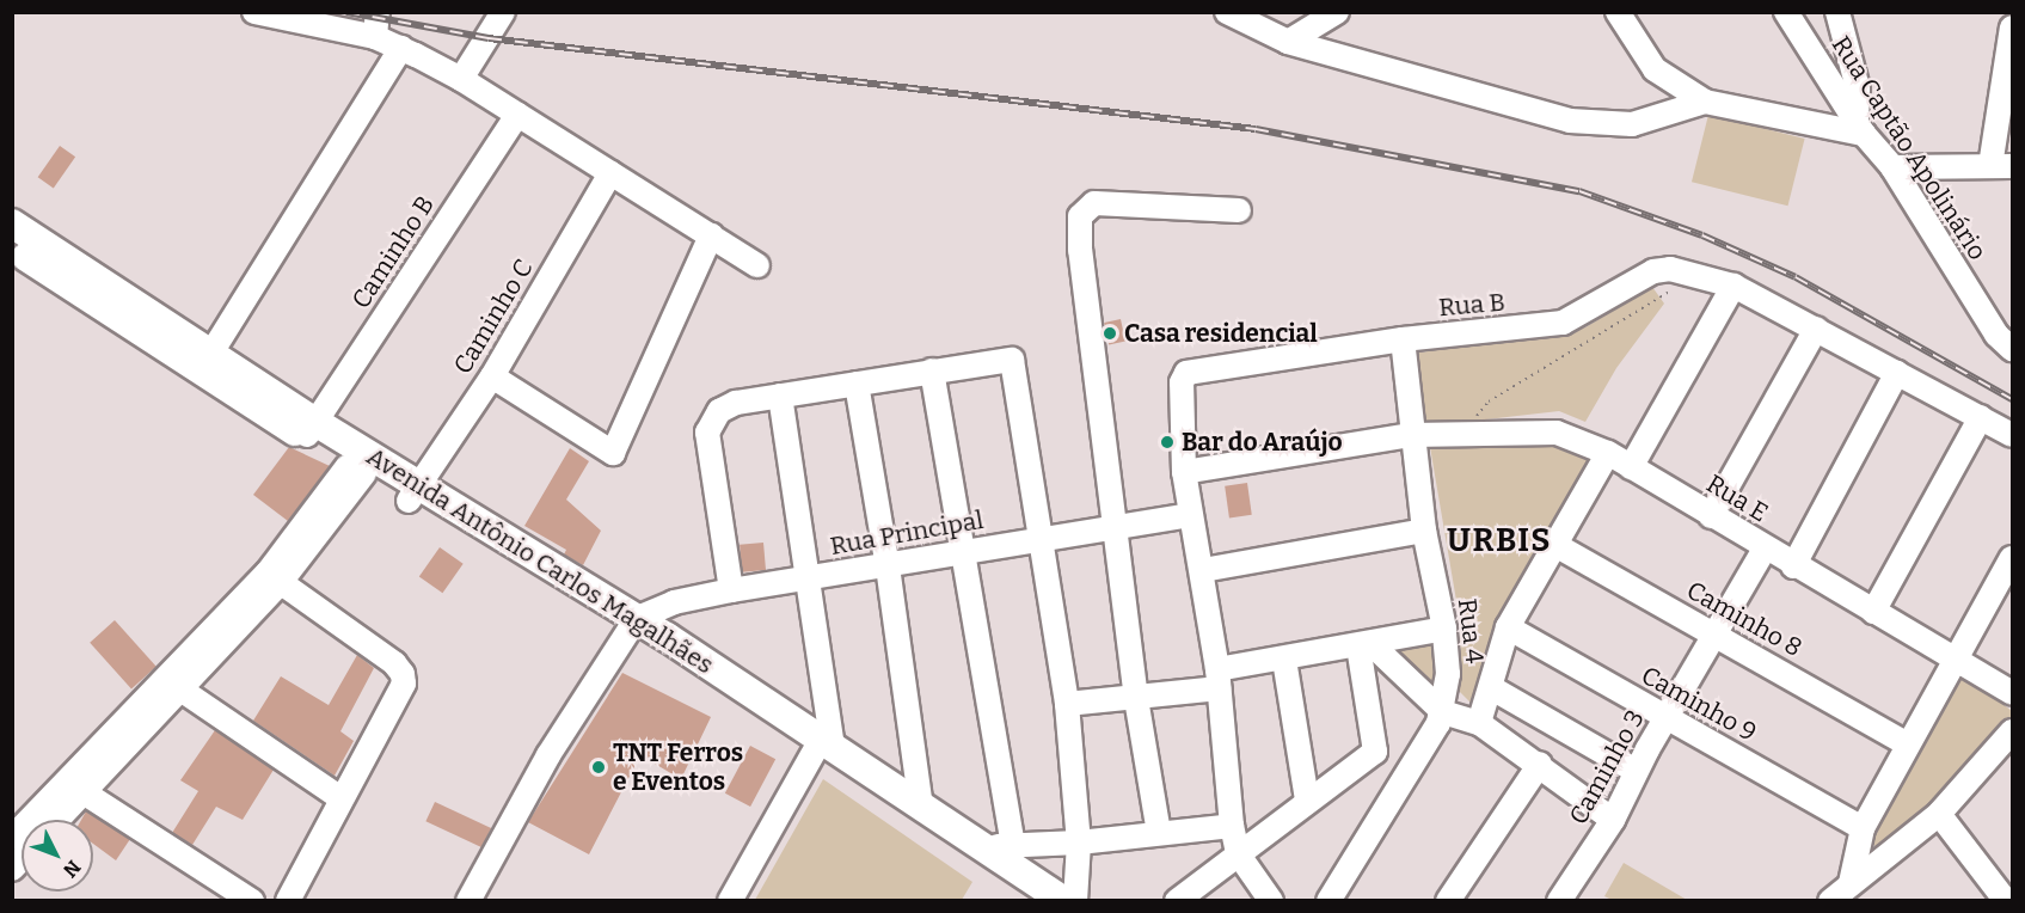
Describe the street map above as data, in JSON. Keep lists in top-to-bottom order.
{
  "streets": {
    "main road": ["Avenida Antônio Carlos Magalhães"],
    "street": [
      "Rua Captão Apolinário",
      "Caminho B",
      "Rua B",
      "Caminho C",
      "Rua E",
      "Rua Principal",
      "Caminho 8",
      "Rua 4",
      "Caminho 9",
      "Caminho 3"
    ]
  },
  "crossings": [
    ["Caminho B", "Avenida Antônio Carlos Magalhães"],
    ["Rua B", "Rua E"],
    ["Rua B", "Rua Principal"],
    ["Rua B", "Rua 4"],
    ["Caminho C", "Avenida Antônio Carlos Magalhães"],
    ["Rua E", "Rua 4"],
    ["Rua E", "Caminho 3"],
    ["Rua Principal", "Avenida Antônio Carlos Magalhães"],
    ["Caminho 8", "Caminho 3"],
    ["Caminho 9", "Caminho 3"]
  ],
  "districts": ["URBIS"],
  "places": ["Casa residencial", "Bar do Araújo", "TNT Ferros e Eventos"],
  "north": "bottom right"
}
